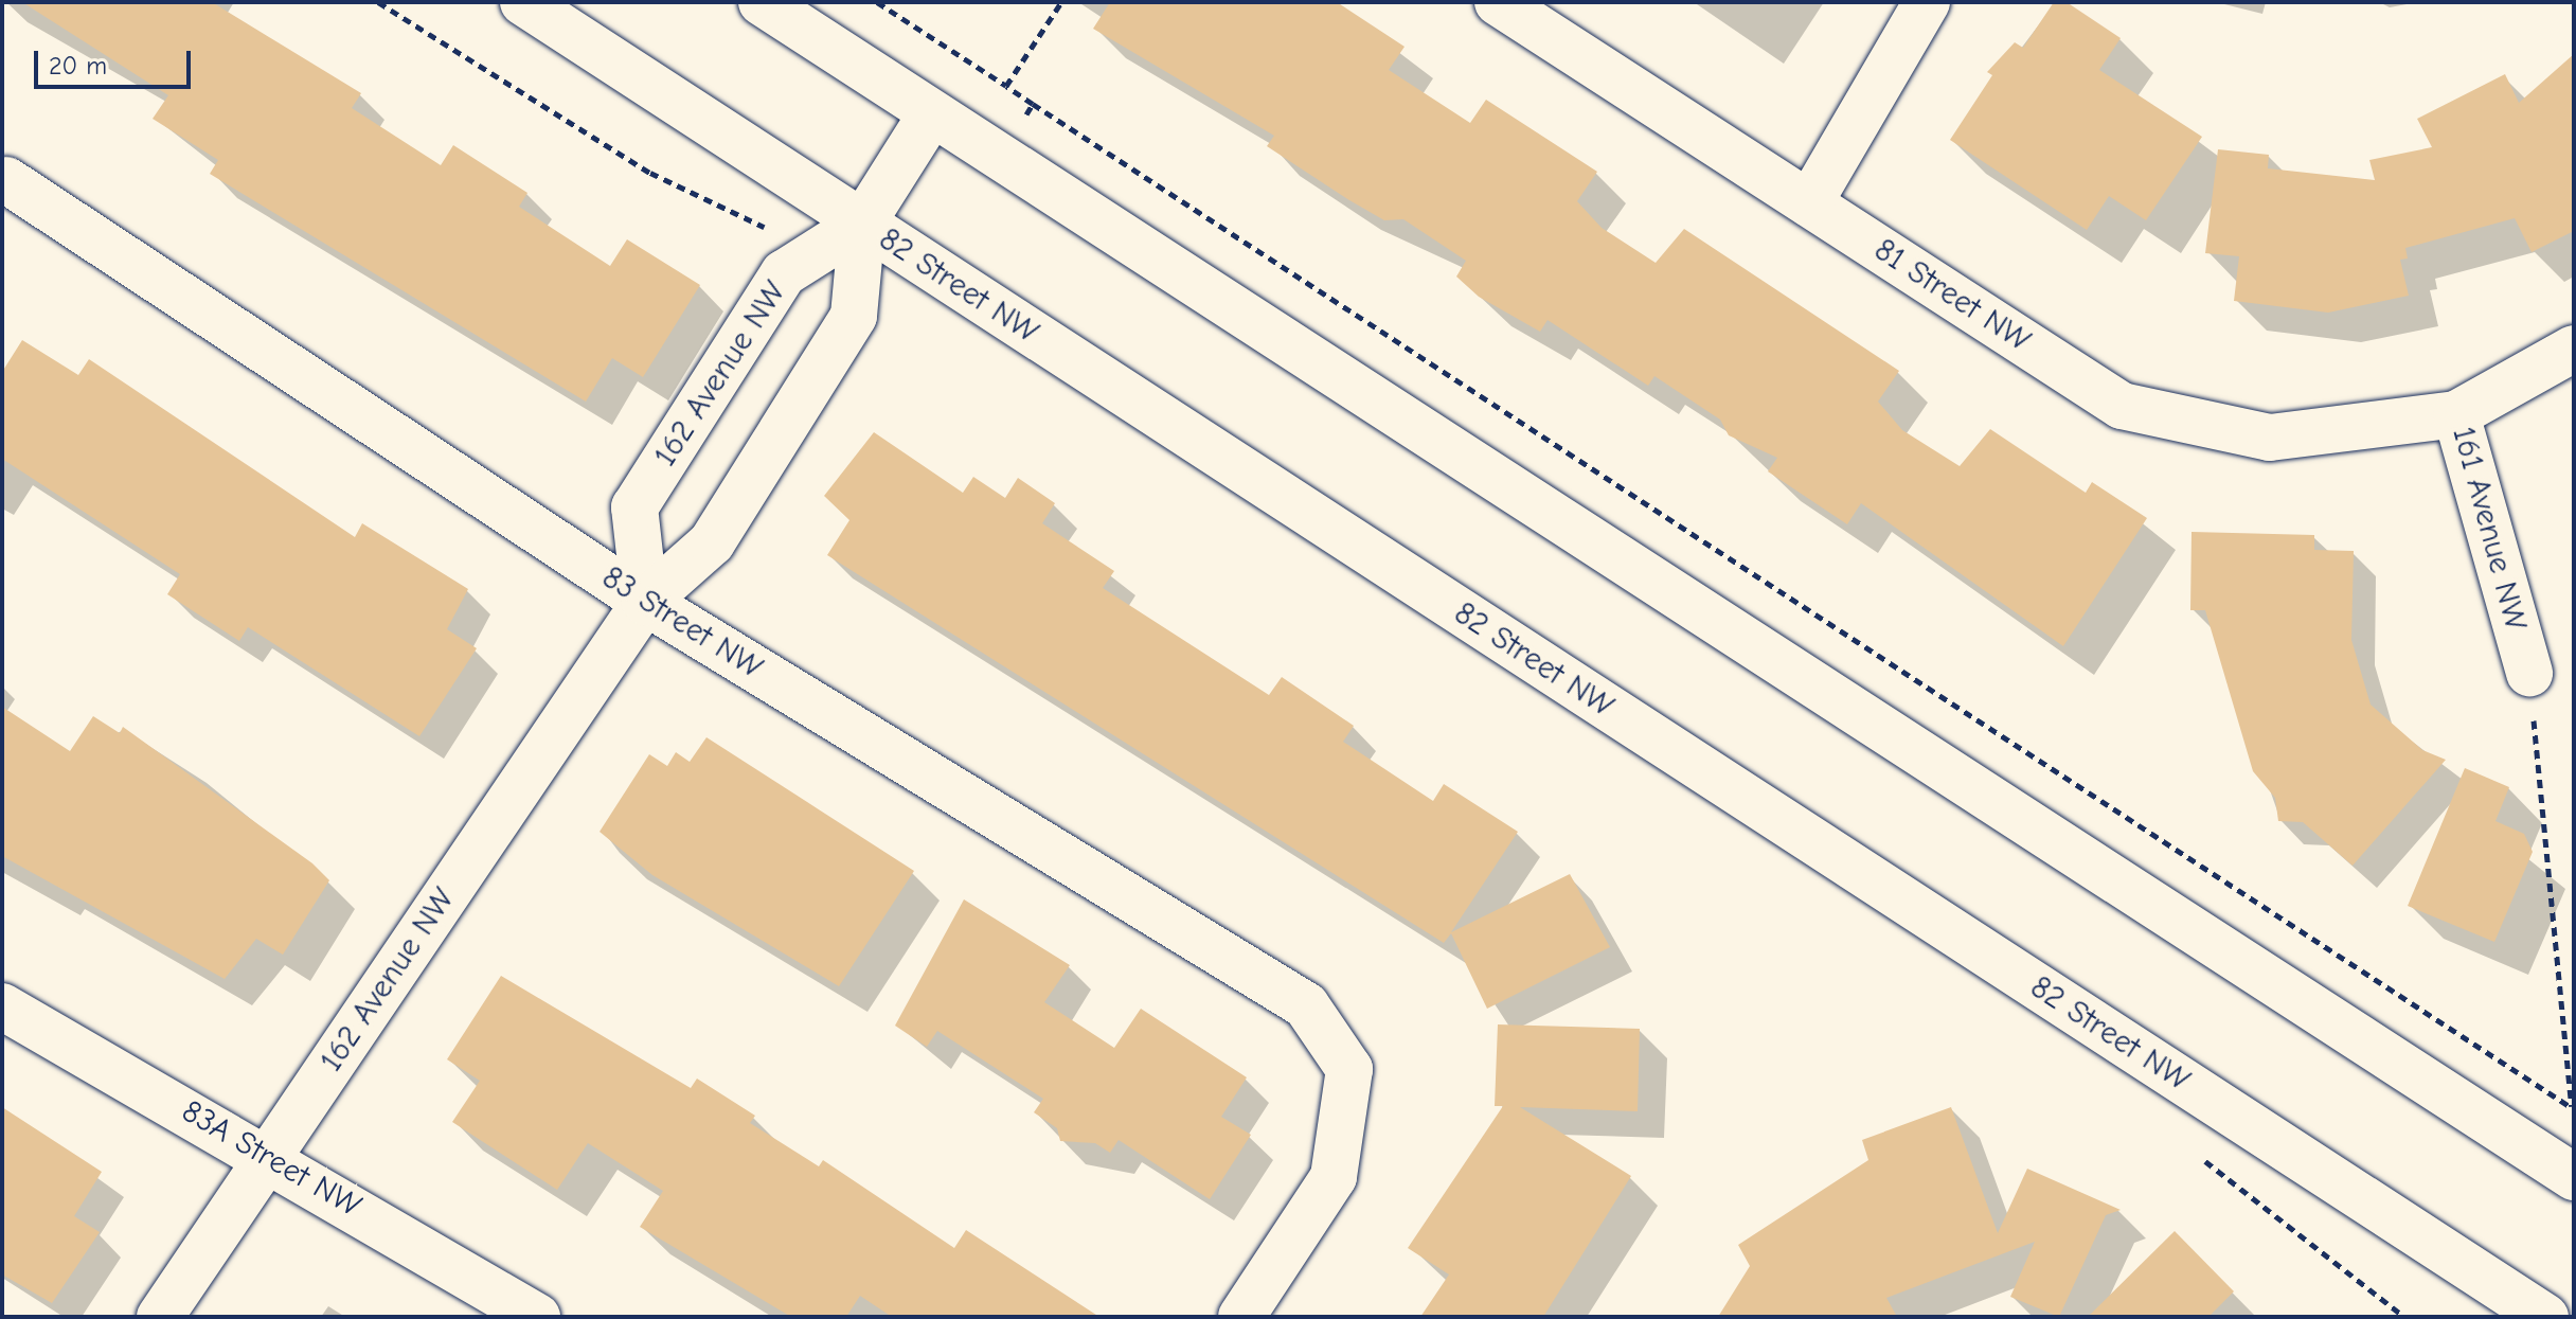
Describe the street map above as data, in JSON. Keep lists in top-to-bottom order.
{
  "streets": {
    "street": [
      "82 Street NW",
      "81 Street NW",
      "162 Avenue NW",
      "161 Avenue NW",
      "83 Street NW",
      "83A Street NW"
    ]
  },
  "crossings": [
    ["82 Street NW", "162 Avenue NW"],
    ["81 Street NW", "161 Avenue NW"],
    ["162 Avenue NW", "83 Street NW"],
    ["162 Avenue NW", "83A Street NW"]
  ],
  "scale_bar": "20 m"
}
